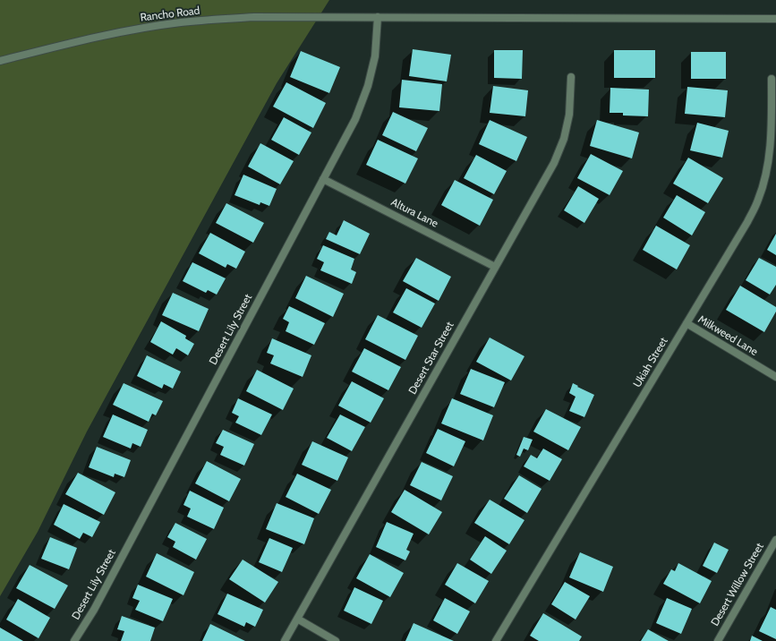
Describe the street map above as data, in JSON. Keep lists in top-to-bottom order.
{
  "streets": {
    "street": [
      "Rancho Road",
      "Altura Lane",
      "Desert Lily Street",
      "Milkweed Lane",
      "Desert Star Street",
      "Ukiah Street",
      "Desert Willow Street"
    ]
  },
  "crossings": [
    ["Rancho Road", "Desert Lily Street"],
    ["Altura Lane", "Desert Lily Street"],
    ["Altura Lane", "Desert Star Street"],
    ["Milkweed Lane", "Ukiah Street"]
  ]
}
